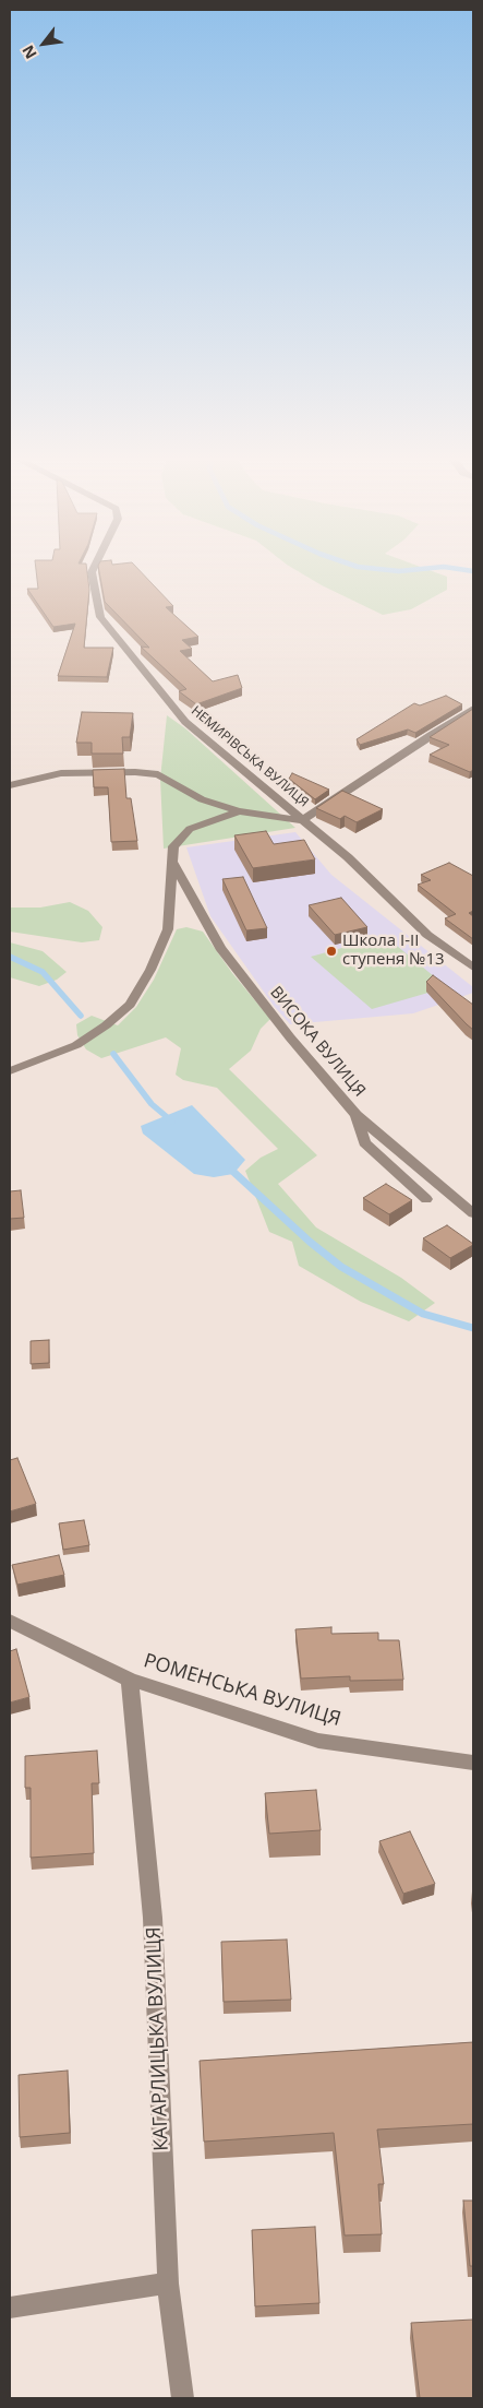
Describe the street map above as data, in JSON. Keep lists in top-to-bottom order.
{
  "streets": {
    "street": [
      "НЕМИРІВСЬКА ВУЛИЦЯ",
      "ВИСОКА ВУЛИЦЯ",
      "РОМЕНСЬКА ВУЛИЦЯ",
      "КАГАРЛИЦЬКА ВУЛИЦЯ"
    ]
  },
  "crossings": [
    ["РОМЕНСЬКА ВУЛИЦЯ", "КАГАРЛИЦЬКА ВУЛИЦЯ"]
  ],
  "places": ["Школа I-II ступеня №13"],
  "north": "bottom left"
}
